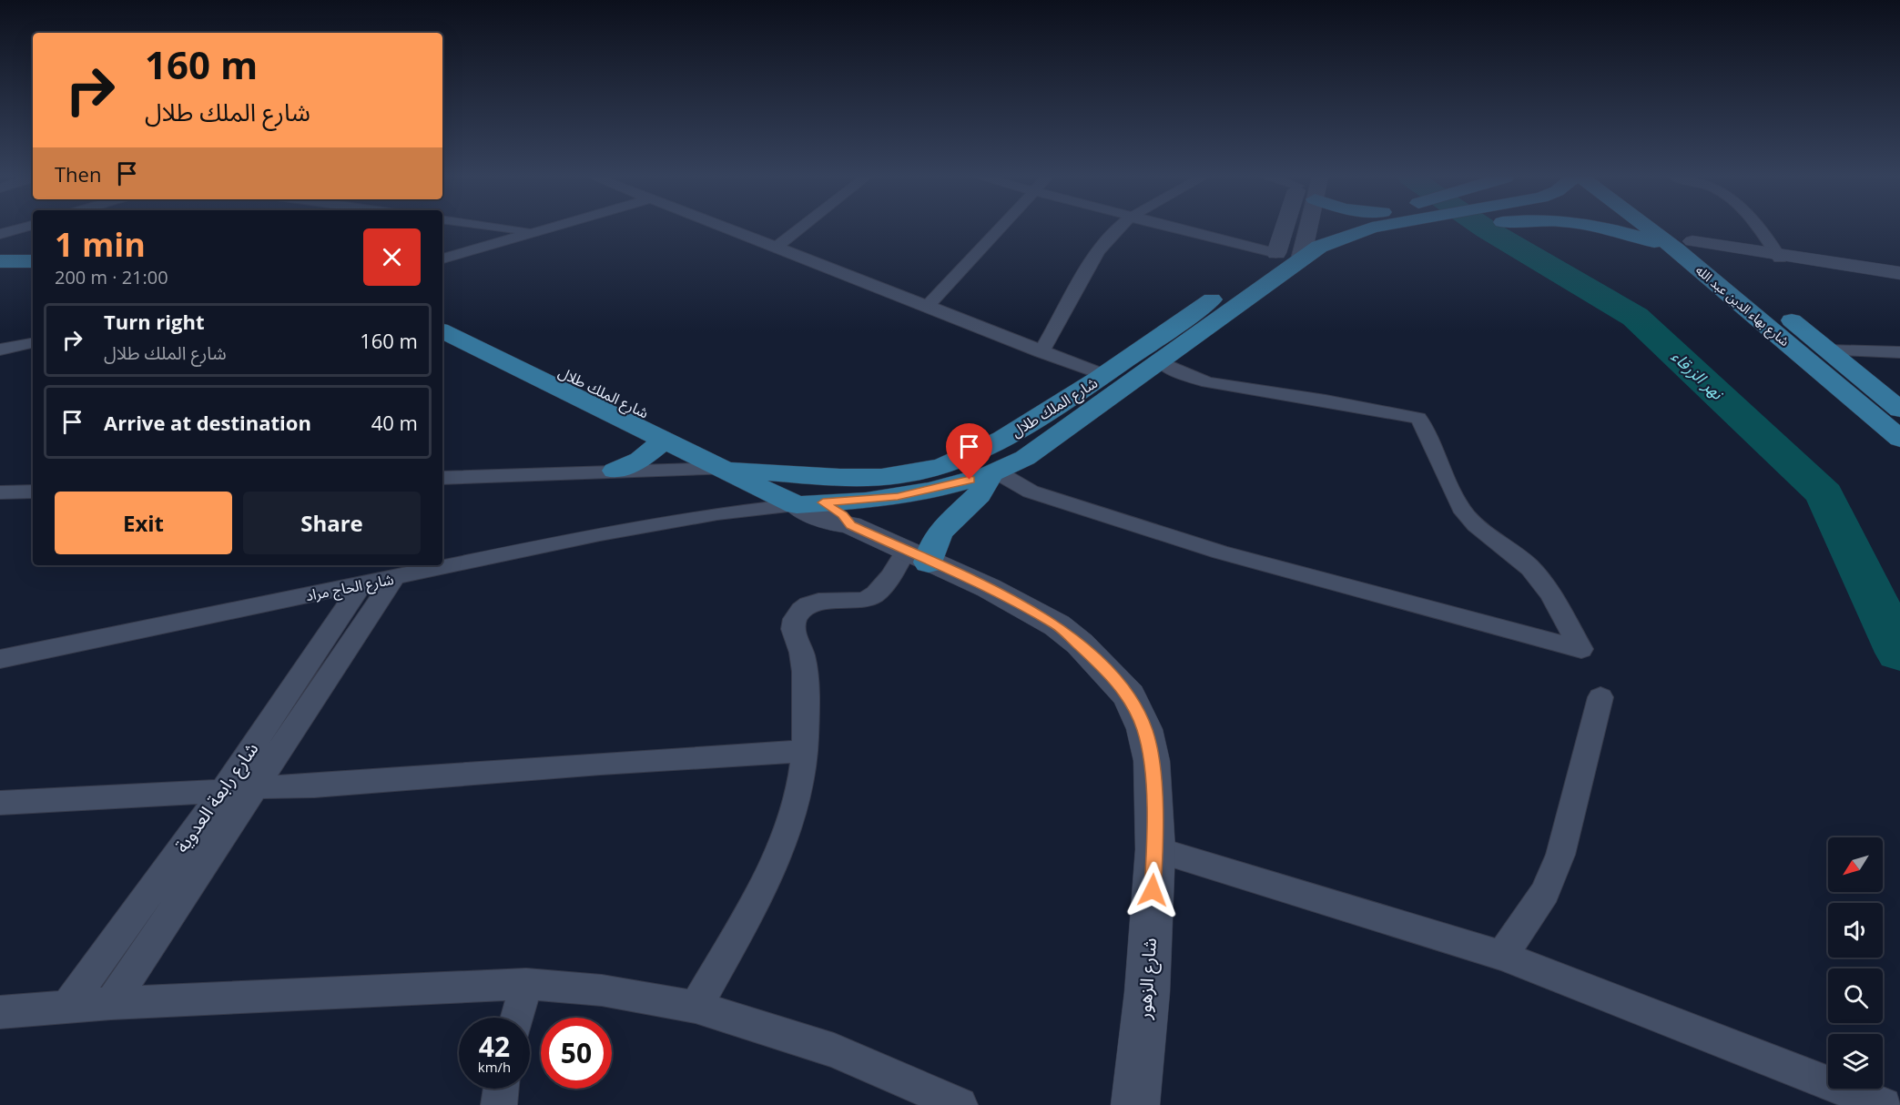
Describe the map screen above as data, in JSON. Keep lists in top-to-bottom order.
{
  "streets": {
    "main road": ["شارع بهاء الدين عبد الله", "شارع الملك طلال", "شارع الزهور"],
    "street": ["شارع الحاج مراد", "شارع رابعة العدوية"]
  },
  "crossings": [
    ["شارع الملك طلال", "شارع الحاج مراد"],
    ["شارع الملك طلال", "شارع الزهور"],
    ["شارع الحاج مراد", "شارع رابعة العدوية"],
    ["شارع الحاج مراد", "شارع الزهور"]
  ],
  "water": ["نهر الزرقاء"],
  "north": "bottom left",
  "page": {
    "turn": ["160 m", "شارع الملك طلال"],
    "then": "Then",
    "heading": ["1 min", "200 m · 21:00"],
    "list": [
      {
        "name": "Turn right",
        "note": "شارع الملك طلال",
        "value": "160 m"
      },
      {
        "name": "Arrive at destination",
        "value": "40 m"
      }
    ],
    "buttons": ["Exit", "Share"],
    "speed": "42 km/h",
    "limit": "50"
  }
}
